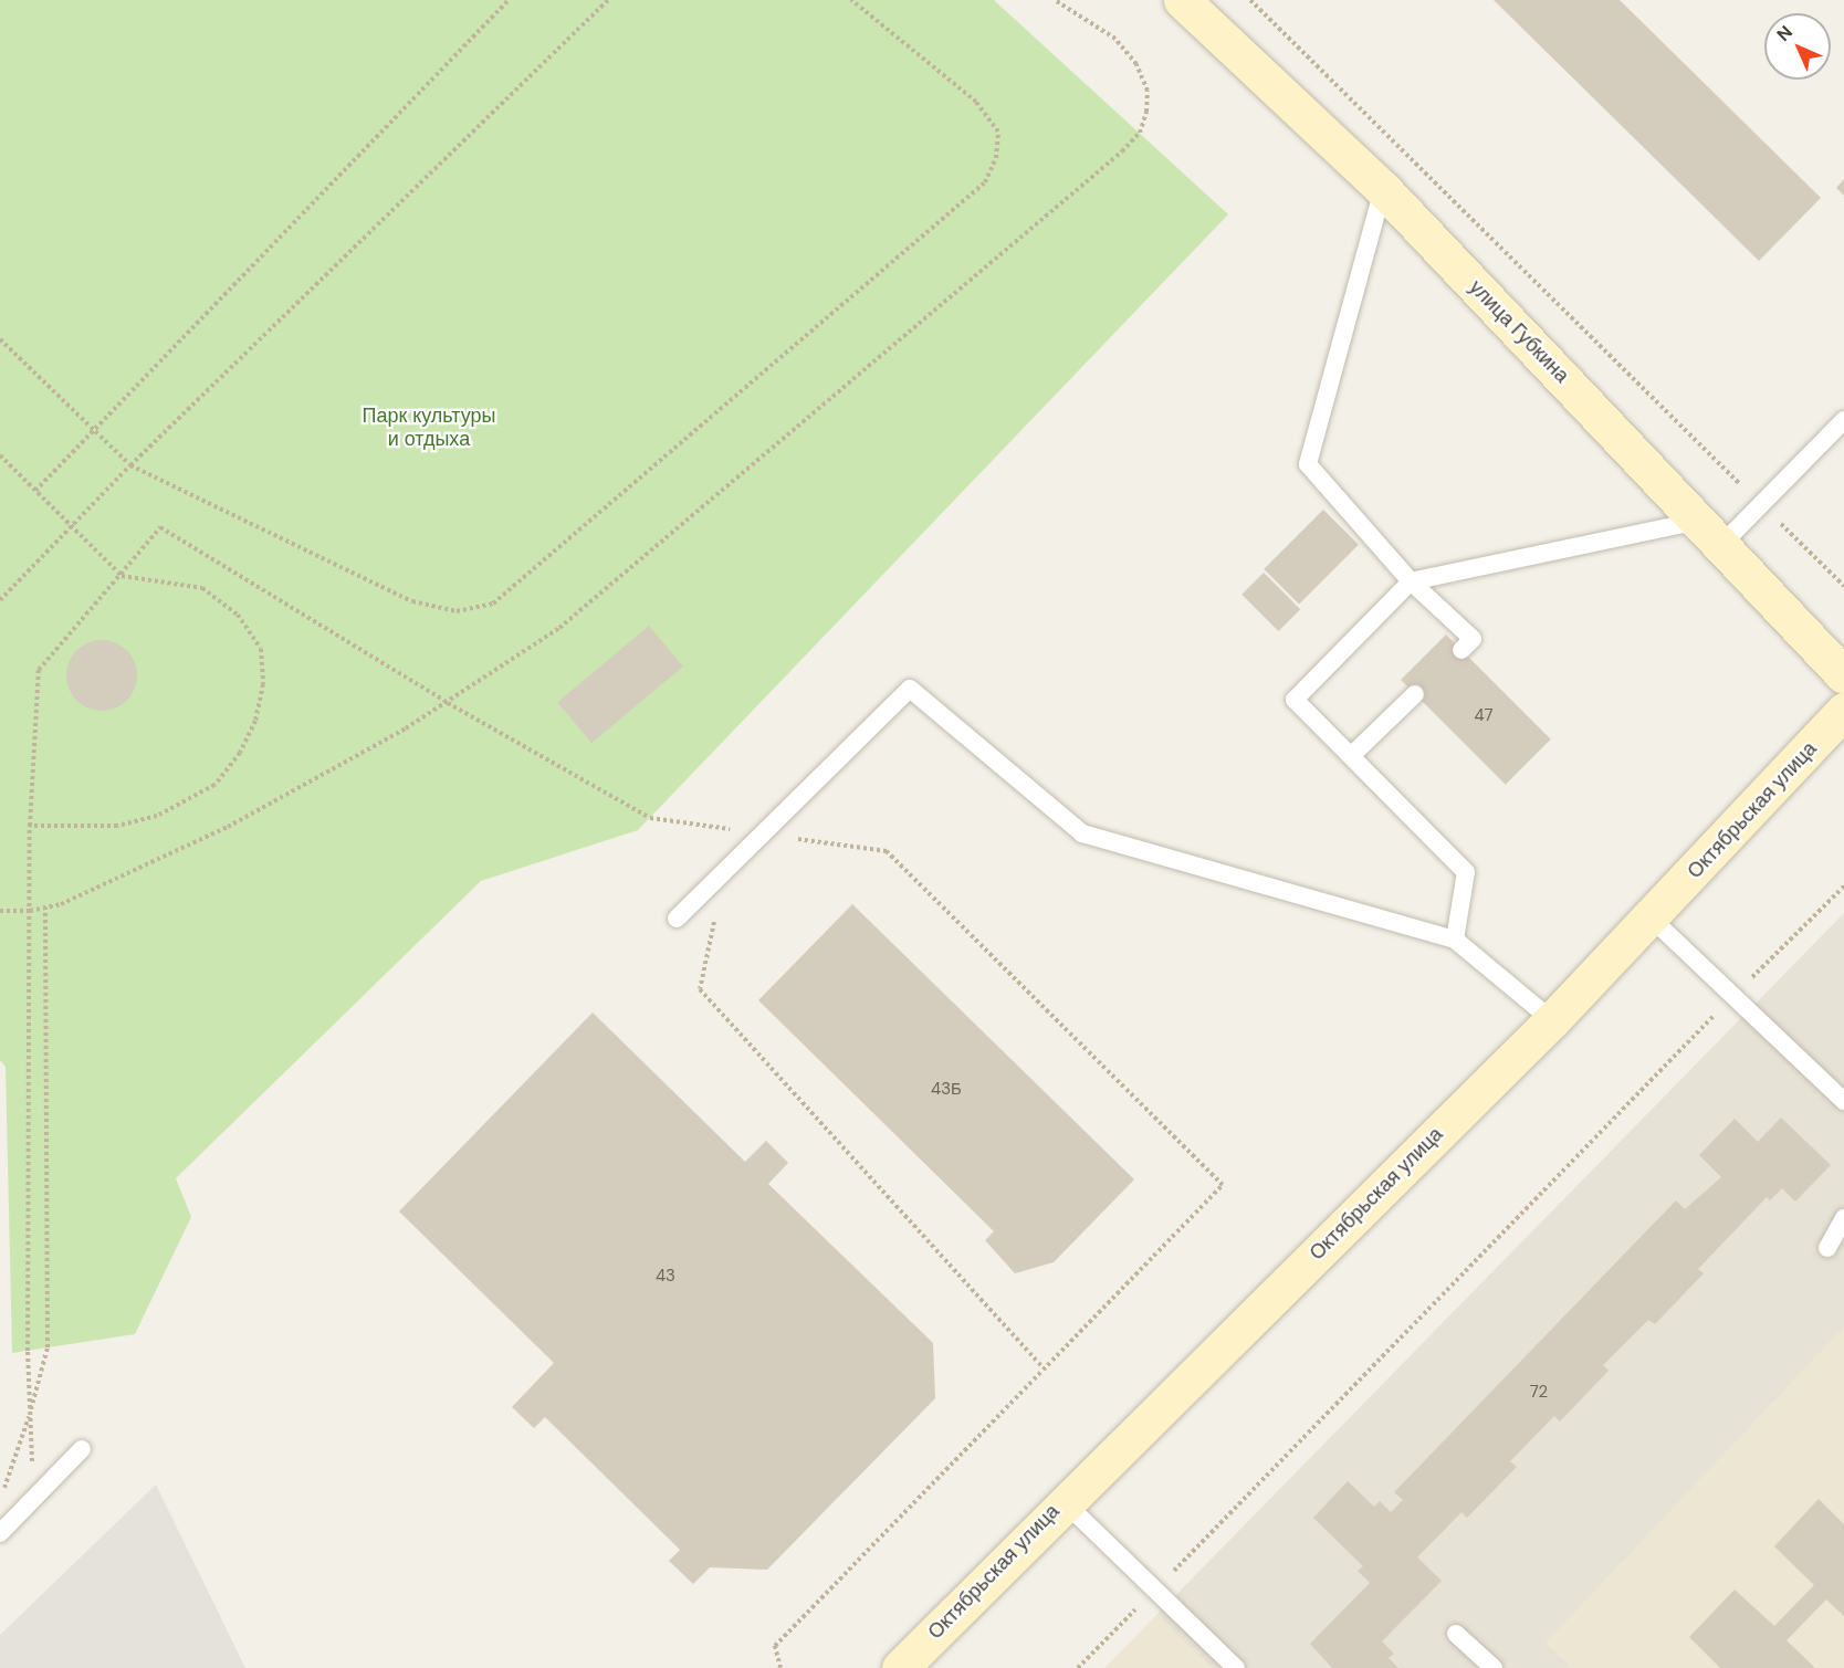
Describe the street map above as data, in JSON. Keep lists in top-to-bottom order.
{
  "streets": {
    "street": ["улица Губкина", "Октябрьская улица"]
  },
  "parks": ["Парк культуры и отдыха"],
  "house_numbers": [
    "47",
    "43Б",
    "43",
    "72"
  ],
  "north": "top left"
}
